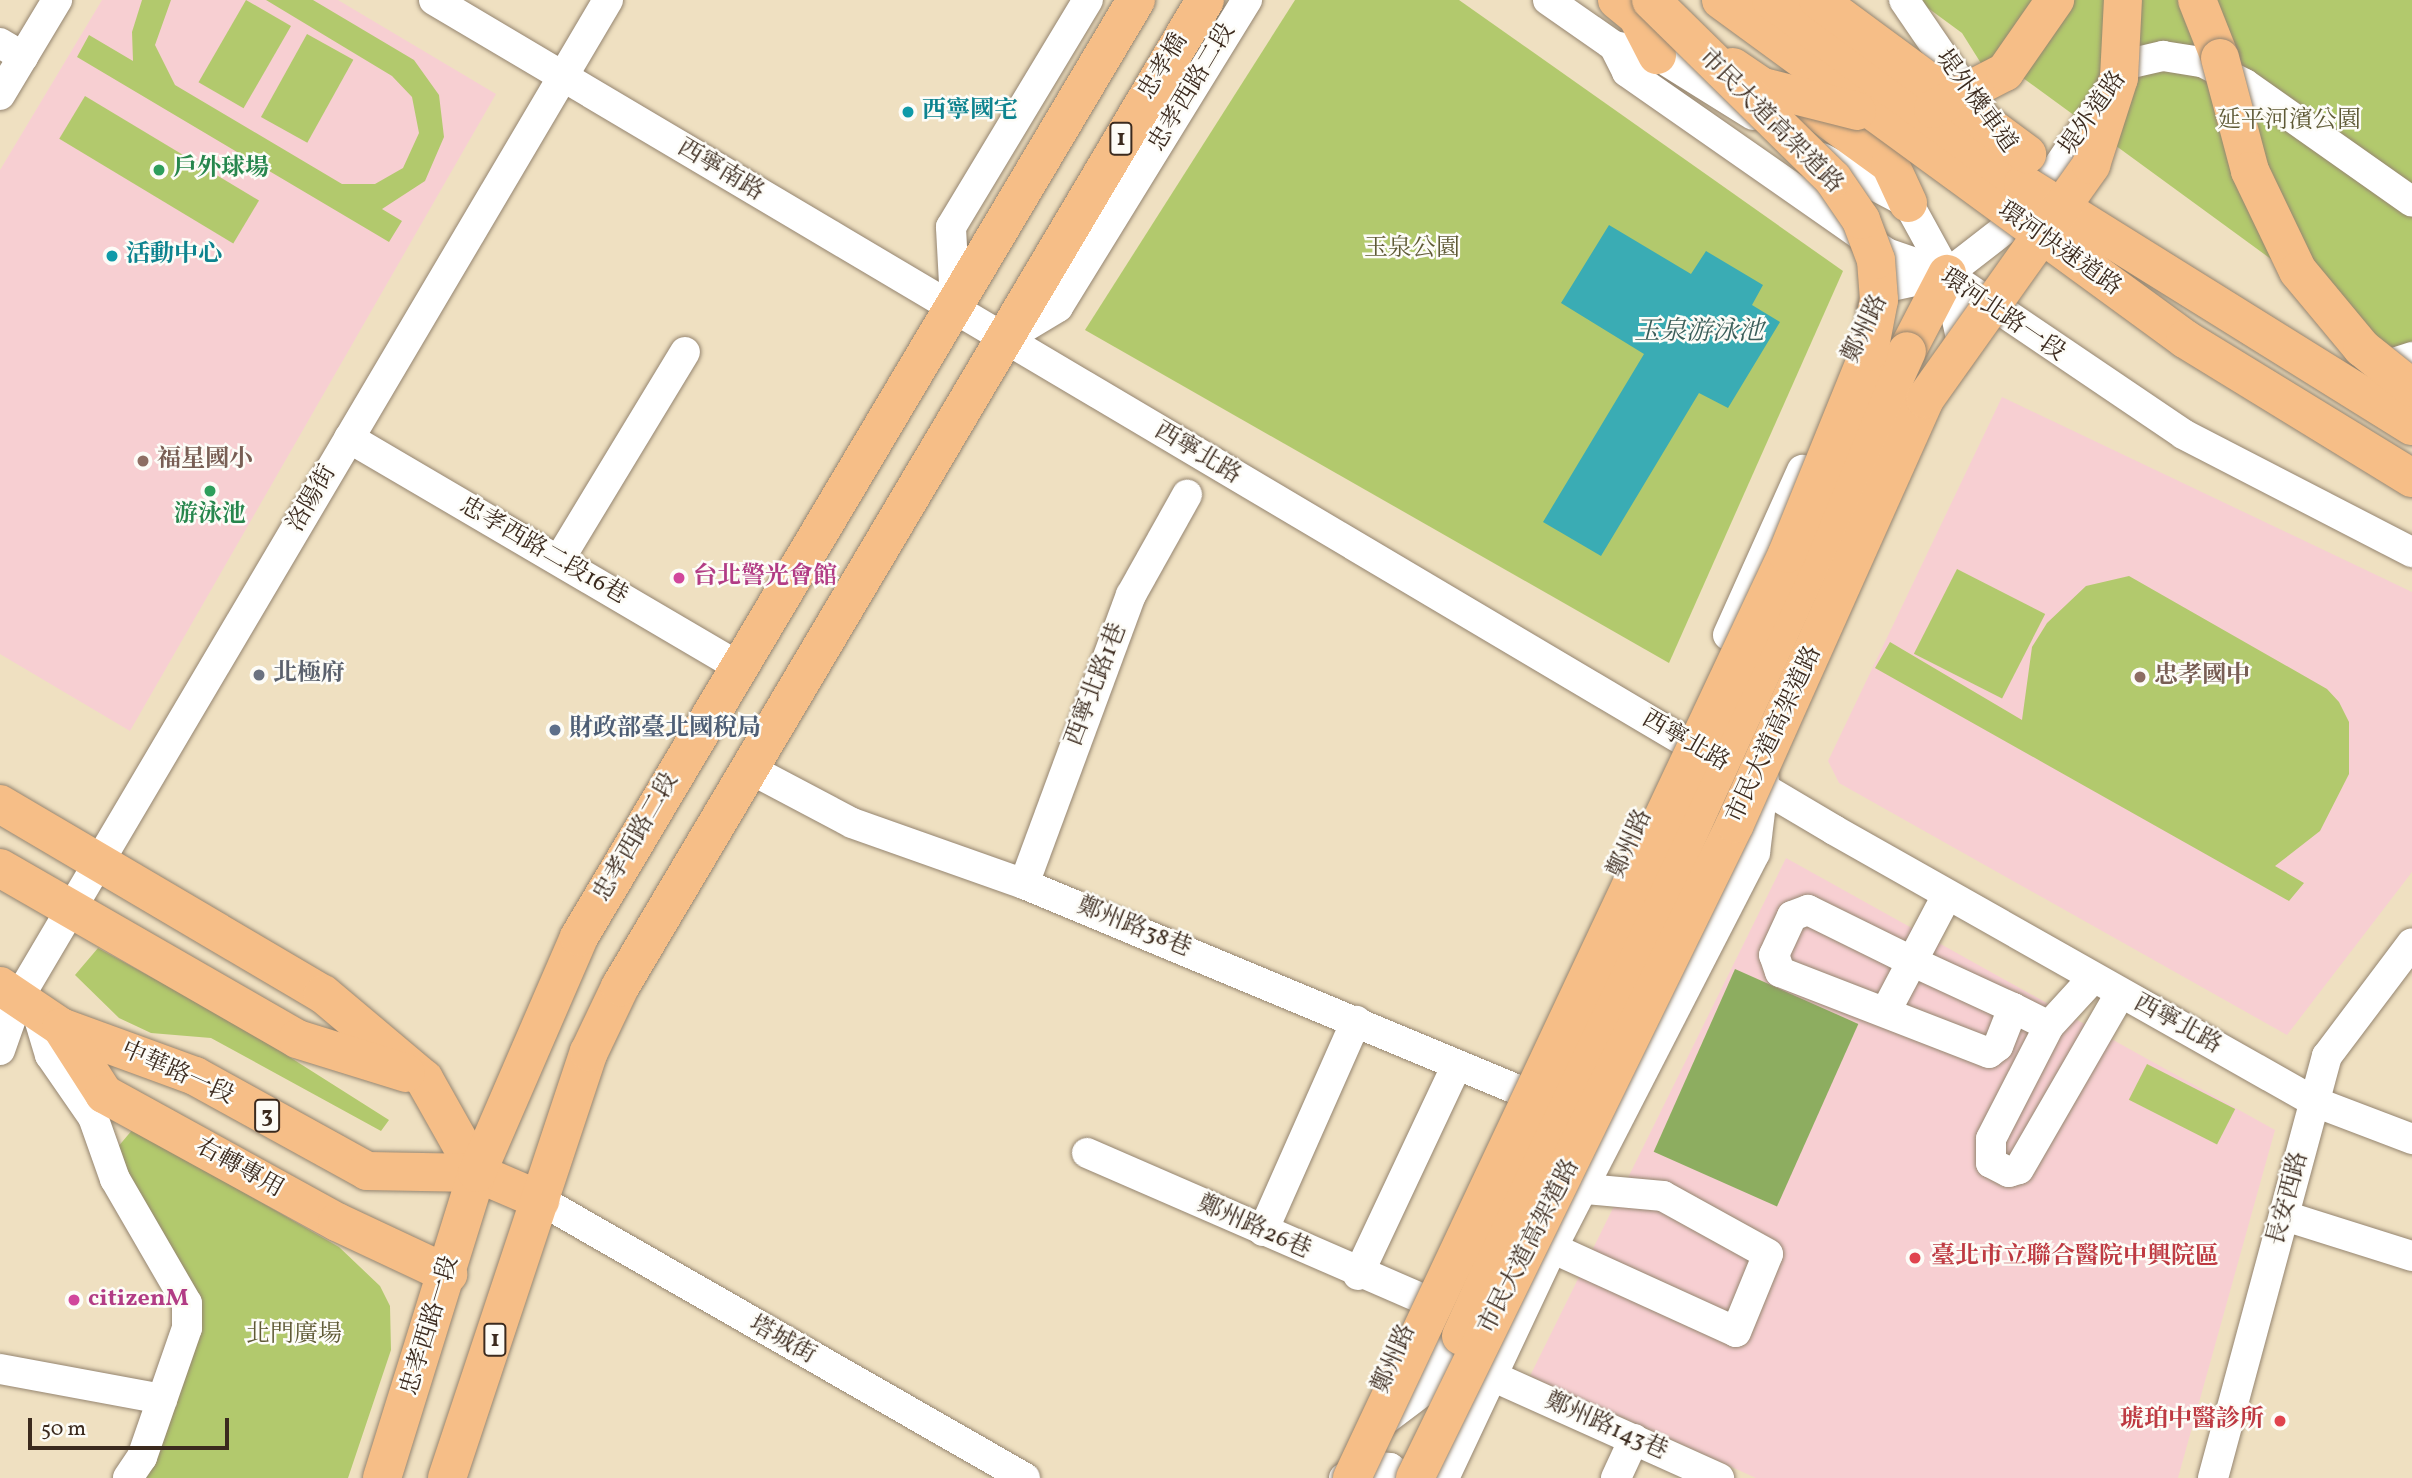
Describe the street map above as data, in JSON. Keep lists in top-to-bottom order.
{
  "streets": {
    "main road": [
      "忠孝橋",
      "忠孝西路二段",
      "市民大道高架道路",
      "1",
      "環河快速道路",
      "中華路一段",
      "3",
      "右轉專用",
      "忠孝西路一段"
    ],
    "street": [
      "堤外機車道",
      "堤外道路",
      "西寧南路",
      "環河北路一段",
      "鄭州路",
      "西寧北路",
      "洛陽街",
      "忠孝西路二段16巷",
      "西寧北路1巷",
      "鄭州路38巷",
      "長安西路",
      "鄭州路26巷",
      "塔城街",
      "鄭州路143巷"
    ]
  },
  "crossings": [
    ["忠孝橋", "忠孝西路二段"],
    ["忠孝西路二段", "1"],
    ["忠孝西路二段", "西寧南路"],
    ["忠孝西路二段", "西寧北路"],
    ["忠孝西路二段", "忠孝西路二段16巷"],
    ["忠孝西路二段", "鄭州路38巷"],
    ["忠孝西路二段", "中華路一段"],
    ["忠孝西路二段", "忠孝西路一段"],
    ["忠孝西路二段", "塔城街"],
    ["堤外機車道", "堤外道路"],
    ["堤外道路", "環河北路一段"],
    ["堤外道路", "鄭州路"],
    ["市民大道高架道路", "鄭州路"],
    ["1", "中華路一段"],
    ["1", "塔城街"],
    ["西寧南路", "西寧北路"],
    ["西寧南路", "洛陽街"],
    ["環河北路一段", "鄭州路"],
    ["鄭州路", "西寧北路"],
    ["鄭州路", "鄭州路38巷"],
    ["鄭州路", "鄭州路26巷"],
    ["西寧北路", "長安西路"],
    ["洛陽街", "忠孝西路二段16巷"],
    ["洛陽街", "中華路一段"],
    ["洛陽街", "右轉專用"],
    ["西寧北路1巷", "鄭州路38巷"],
    ["中華路一段", "右轉專用"],
    ["中華路一段", "忠孝西路一段"],
    ["中華路一段", "塔城街"],
    ["右轉專用", "忠孝西路一段"]
  ],
  "water": ["玉泉游泳池"],
  "parks": ["延平河濱公園", "玉泉公園", "北門廣場"],
  "places": [
    "西寧國宅",
    "戶外球場",
    "活動中心",
    "福星國小",
    "游泳池",
    "台北警光會館",
    "北極府",
    "忠孝國中",
    "財政部臺北國稅局",
    "臺北市立聯合醫院中興院區",
    "citizenM",
    "琥珀中醫診所"
  ],
  "scale_bar": "50 m"
}
